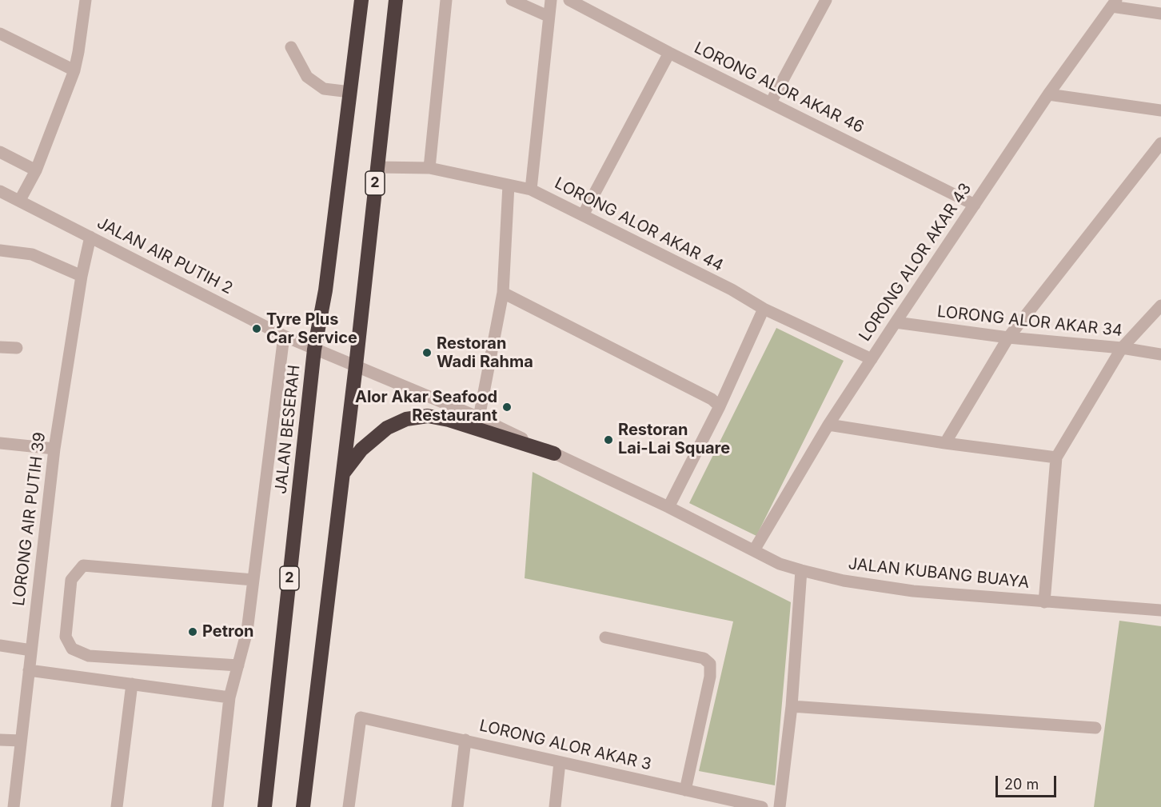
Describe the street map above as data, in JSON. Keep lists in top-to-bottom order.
{
  "streets": {
    "highway": ["2", "JALAN BESERAH"],
    "street": [
      "LORONG ALOR AKAR 46",
      "LORONG ALOR AKAR 44",
      "JALAN AIR PUTIH 2",
      "LORONG ALOR AKAR 43",
      "LORONG ALOR AKAR 34",
      "LORONG AIR PUTIH 39",
      "JALAN KUBANG BUAYA",
      "LORONG ALOR AKAR 3"
    ]
  },
  "crossings": [
    ["LORONG ALOR AKAR 46", "LORONG ALOR AKAR 43"],
    ["2", "LORONG ALOR AKAR 44"],
    ["2", "JALAN AIR PUTIH 2"],
    ["2", "JALAN KUBANG BUAYA"],
    ["LORONG ALOR AKAR 44", "LORONG ALOR AKAR 43"],
    ["JALAN AIR PUTIH 2", "JALAN BESERAH"],
    ["JALAN AIR PUTIH 2", "LORONG AIR PUTIH 39"],
    ["JALAN AIR PUTIH 2", "JALAN KUBANG BUAYA"],
    ["LORONG ALOR AKAR 43", "LORONG ALOR AKAR 34"],
    ["LORONG ALOR AKAR 43", "JALAN KUBANG BUAYA"]
  ],
  "places": [
    "Tyre Plus Car Service",
    "Restoran Wadi Rahma",
    "Alor Akar Seafood Restaurant",
    "Restoran Lai-Lai Square",
    "Petron"
  ],
  "scale_bar": "20 m"
}
